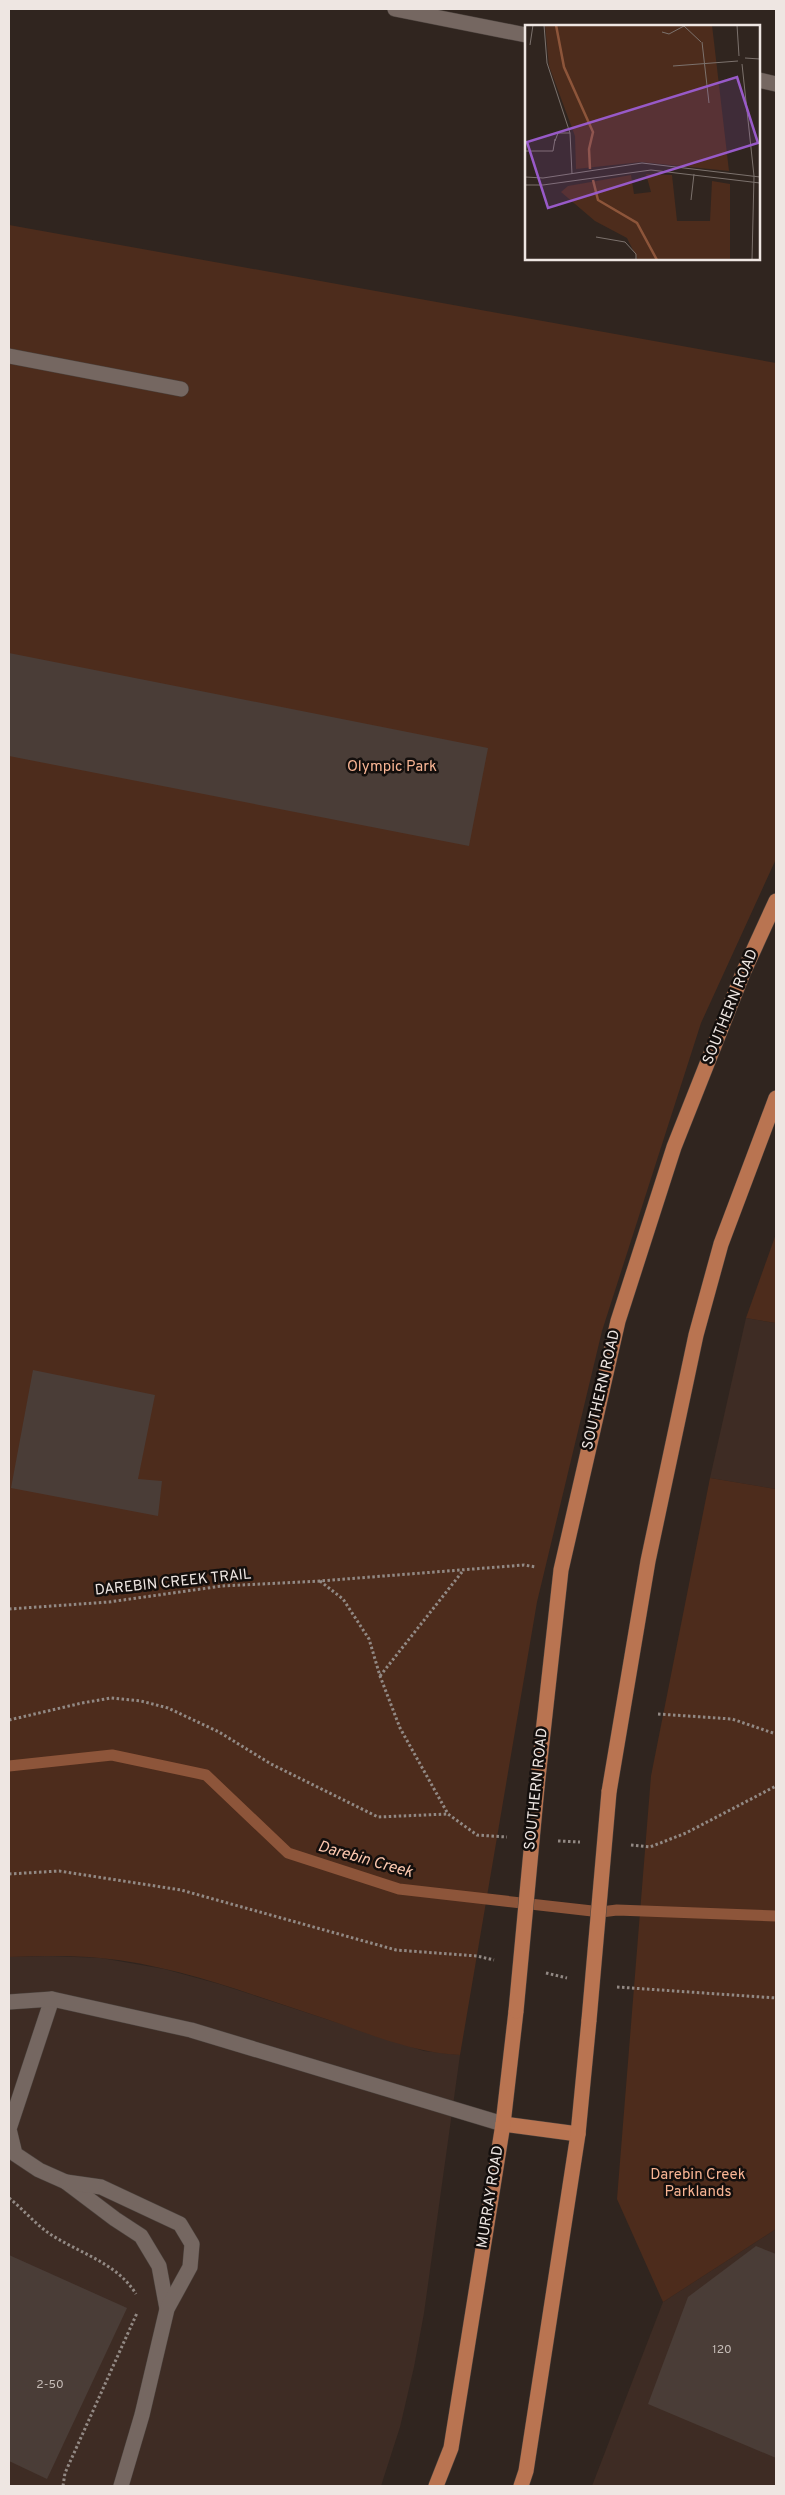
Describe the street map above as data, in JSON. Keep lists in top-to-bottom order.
{
  "streets": {
    "main road": ["SOUTHERN ROAD", "MURRAY ROAD"],
    "path": ["DAREBIN CREEK TRAIL"]
  },
  "crossings": [
    ["SOUTHERN ROAD", "DAREBIN CREEK TRAIL"],
    ["SOUTHERN ROAD", "MURRAY ROAD"]
  ],
  "water": ["Darebin Creek"],
  "parks": ["Olympic Park", "Darebin Creek Parklands"],
  "house_numbers": ["120", "2-50"]
}
